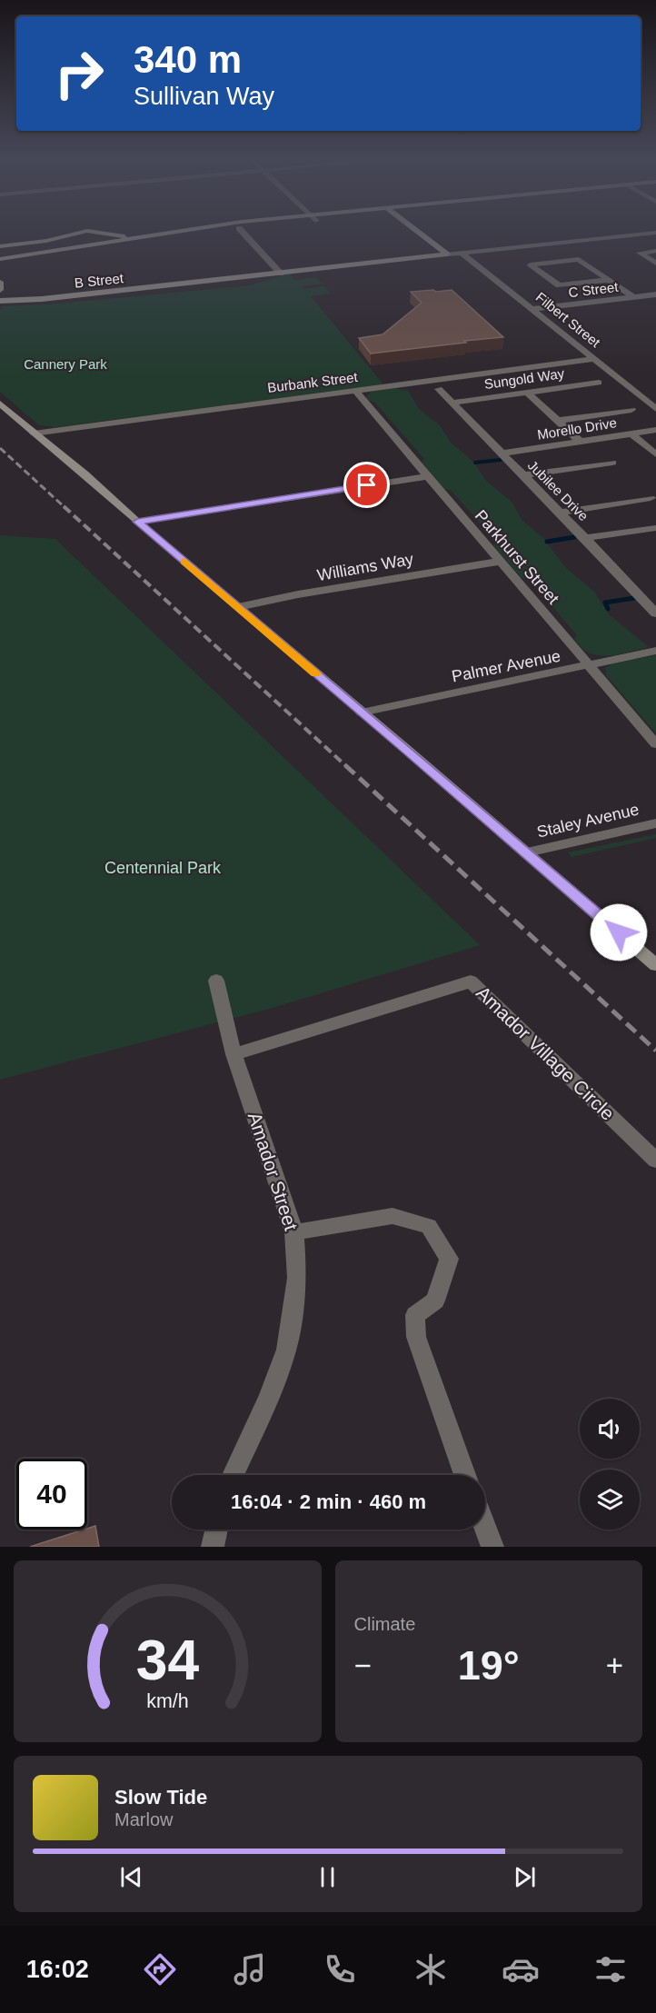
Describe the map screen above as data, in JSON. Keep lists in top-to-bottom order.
{
  "streets": {
    "street": [
      "B Street",
      "C Street",
      "Filbert Street",
      "Sungold Way",
      "Burbank Street",
      "Morello Drive",
      "Jubilee Drive",
      "Parkhurst Street",
      "Williams Way",
      "Palmer Avenue",
      "Staley Avenue",
      "Amador Village Circle",
      "Amador Street"
    ]
  },
  "crossings": [
    ["B Street", "Filbert Street"],
    ["C Street", "Filbert Street"],
    ["Filbert Street", "Burbank Street"],
    ["Sungold Way", "Jubilee Drive"],
    ["Burbank Street", "Parkhurst Street"],
    ["Morello Drive", "Jubilee Drive"],
    ["Parkhurst Street", "Williams Way"],
    ["Parkhurst Street", "Palmer Avenue"],
    ["Amador Village Circle", "Amador Street"]
  ],
  "parks": ["Cannery Park", "Centennial Park"],
  "page": {
    "turn": ["340 m", "Sullivan Way"],
    "limit": "40",
    "trip": "16:04 · 2 min · 460 m",
    "tile": "Climate",
    "heat": ["−", "19°", "+"],
    "song": ["Slow Tide", "Marlow"],
    "tabs": "16:02",
    "gauge": ["34", "km/h"]
  }
}
